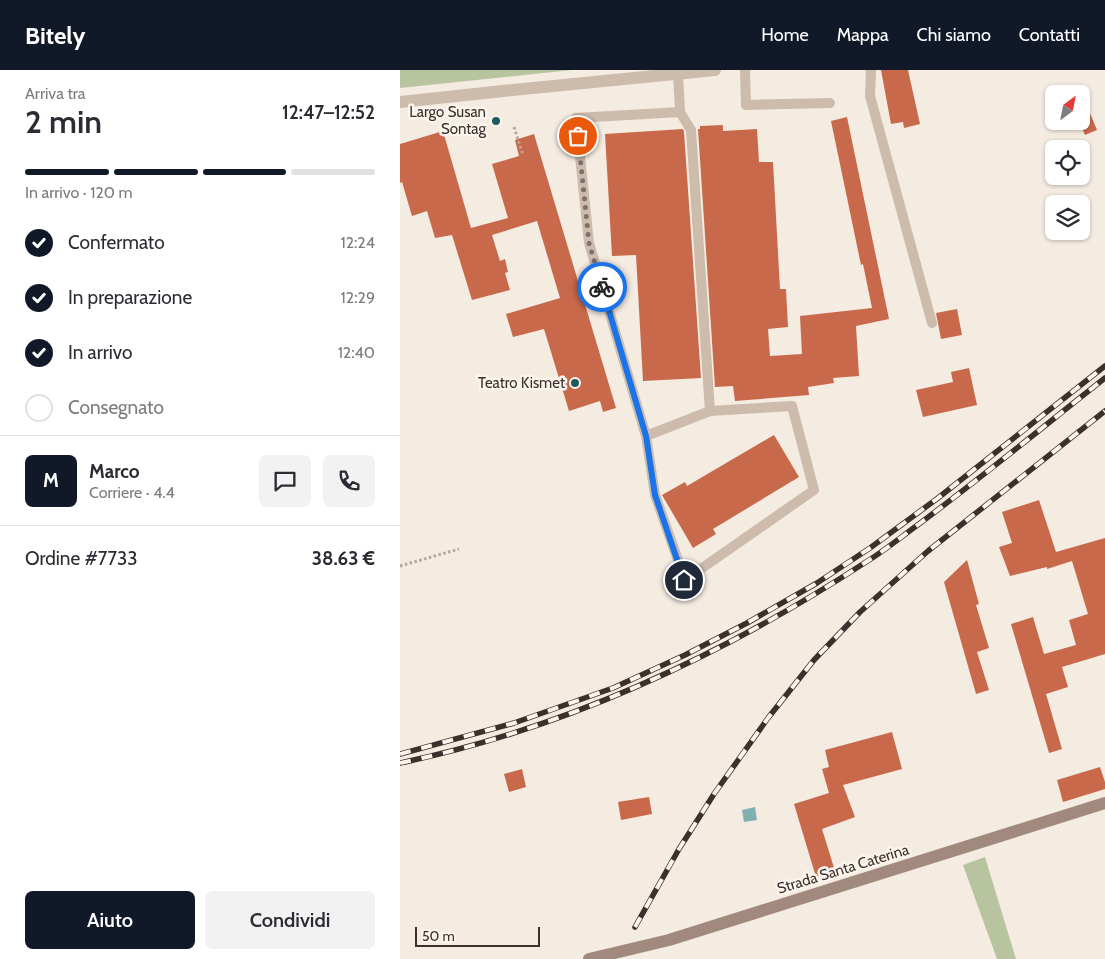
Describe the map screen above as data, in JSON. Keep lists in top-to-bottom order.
{
  "streets": {
    "street": ["Strada Santa Caterina"]
  },
  "places": ["Largo Susan Sontag", "Teatro Kismet"],
  "scale_bar": "50 m",
  "north": "top right",
  "page": {
    "header": "Bitely",
    "nav": [
      "Home",
      "Mappa",
      "Chi siamo",
      "Contatti"
    ],
    "heading": ["2 min", "Arriva tra", "12:47–12:52"],
    "panel": [
      "Marco",
      "Corriere · 4.4",
      "Ordine #7733",
      "38.63 €"
    ],
    "bar": "In arrivo · 120 m",
    "list": [
      ["Confermato", "12:24"],
      ["In preparazione", "12:29"],
      ["In arrivo", "12:40"],
      "Consegnato"
    ],
    "round": "M",
    "buttons": ["Aiuto", "Condividi"],
    "scale": "50 m"
  }
}
